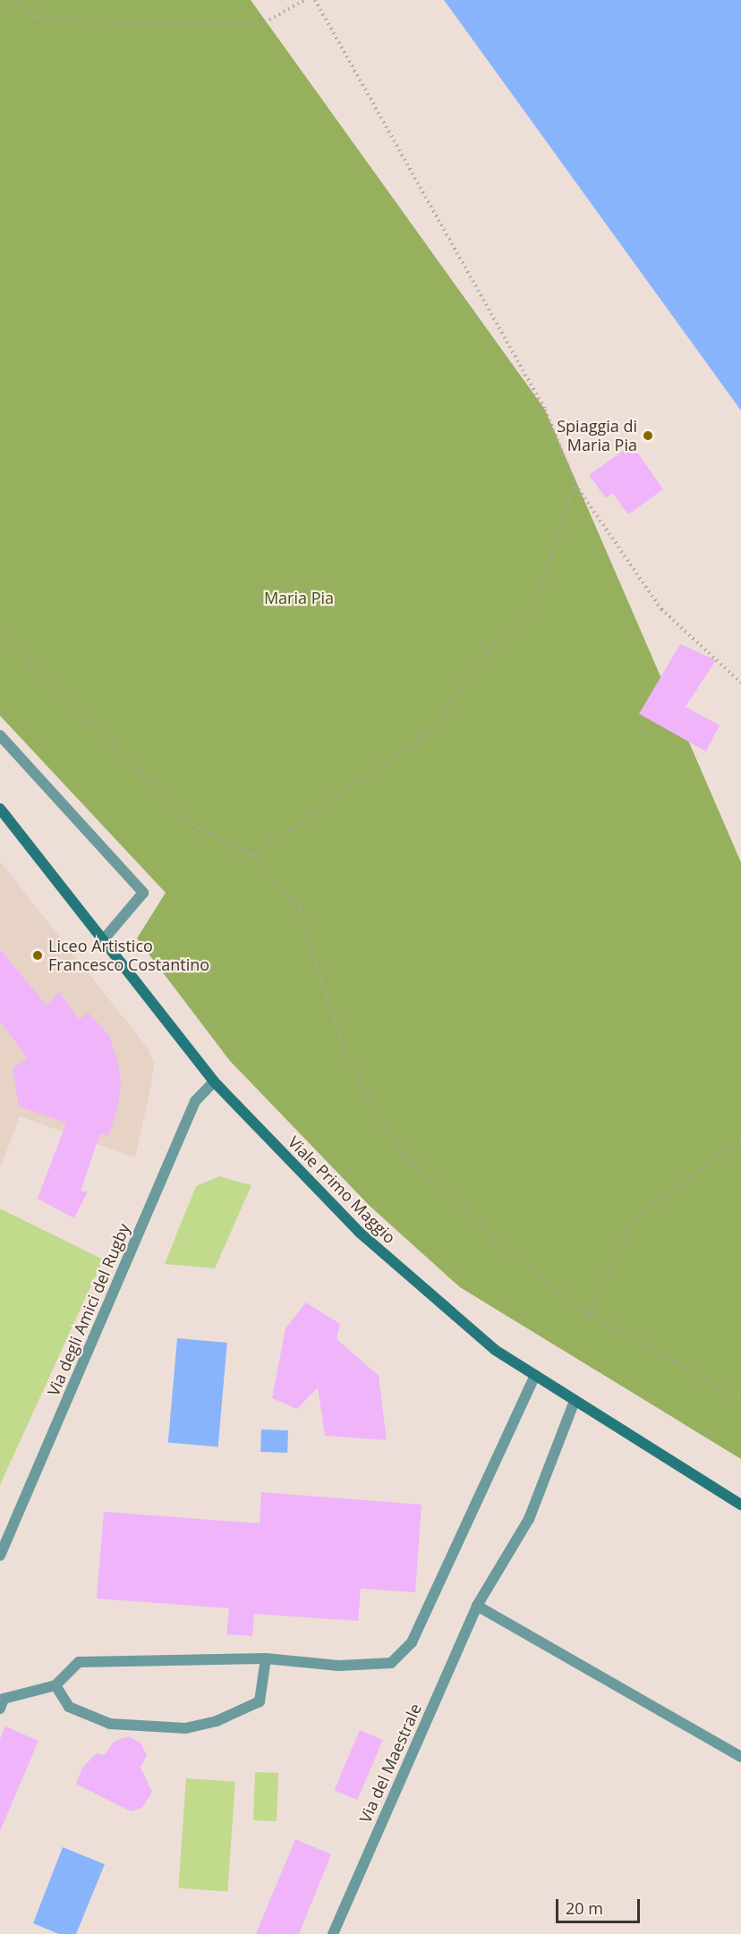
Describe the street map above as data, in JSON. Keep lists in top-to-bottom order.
{
  "streets": {
    "street": ["Viale Primo Maggio", "Via degli Amici del Rugby", "Via del Maestrale"]
  },
  "crossings": [
    ["Viale Primo Maggio", "Via degli Amici del Rugby"],
    ["Viale Primo Maggio", "Via del Maestrale"]
  ],
  "parks": ["Maria Pia"],
  "places": ["Spiaggia di Maria Pia", "Liceo Artistico Francesco Costantino"],
  "scale_bar": "20 m"
}
